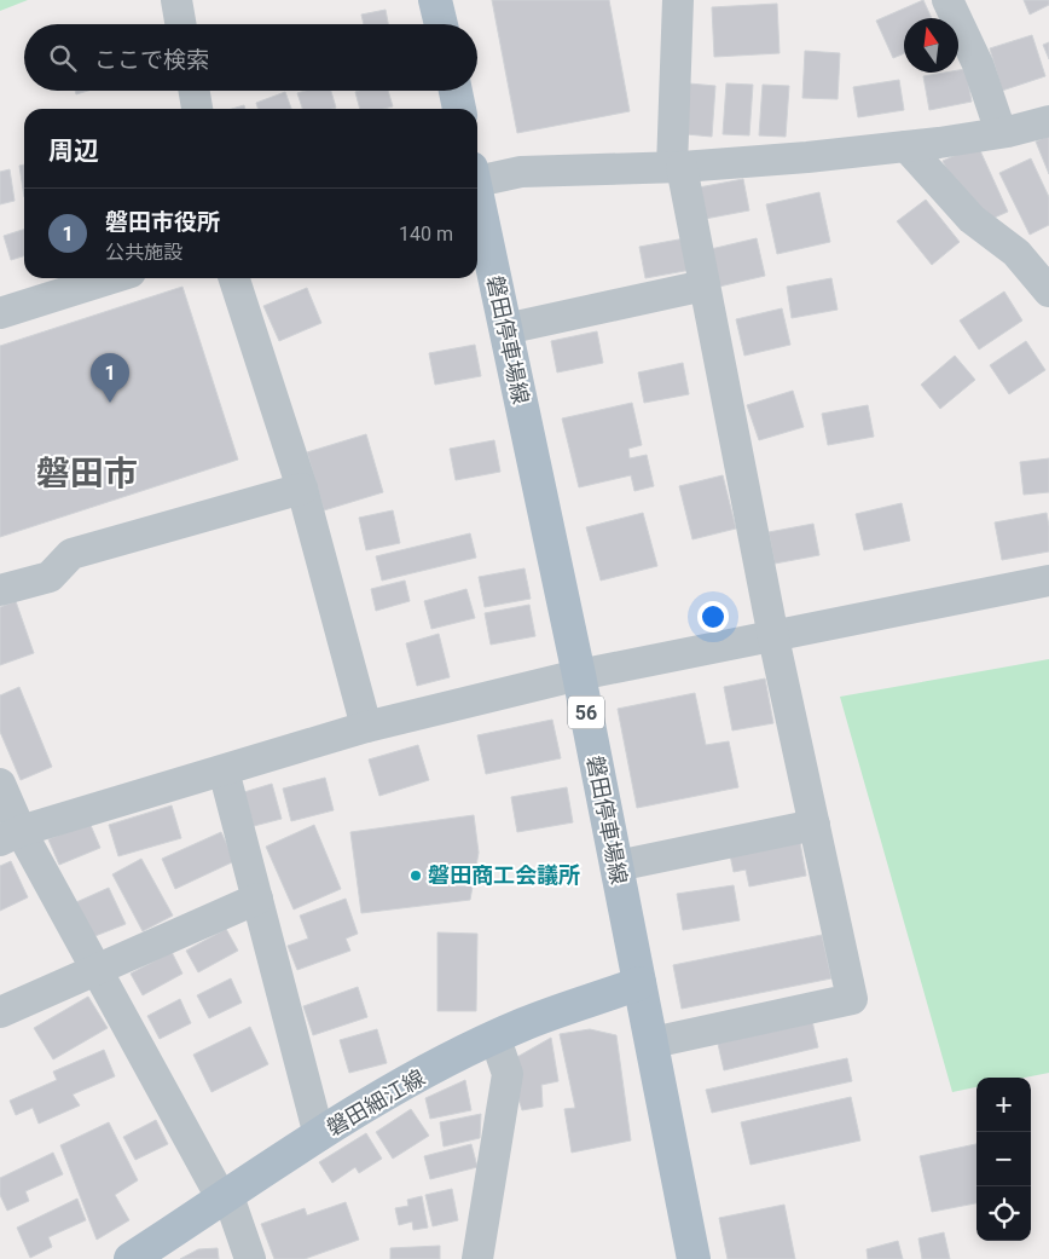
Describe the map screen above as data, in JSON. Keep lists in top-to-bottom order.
{
  "streets": {
    "main road": ["磐田停車場線", "56", "磐田細江線"]
  },
  "crossings": [
    ["磐田停車場線", "磐田細江線"]
  ],
  "districts": ["磐田市"],
  "places": ["磐田商工会議所"],
  "north": "top",
  "page": {
    "search": "ここで検索",
    "heading": "周辺",
    "list": [
      {
        "mark": "1",
        "name": "磐田市役所",
        "note": "公共施設",
        "value": "140 m"
      }
    ],
    "pins": "1",
    "map_buttons": ["+", "−"]
  }
}
